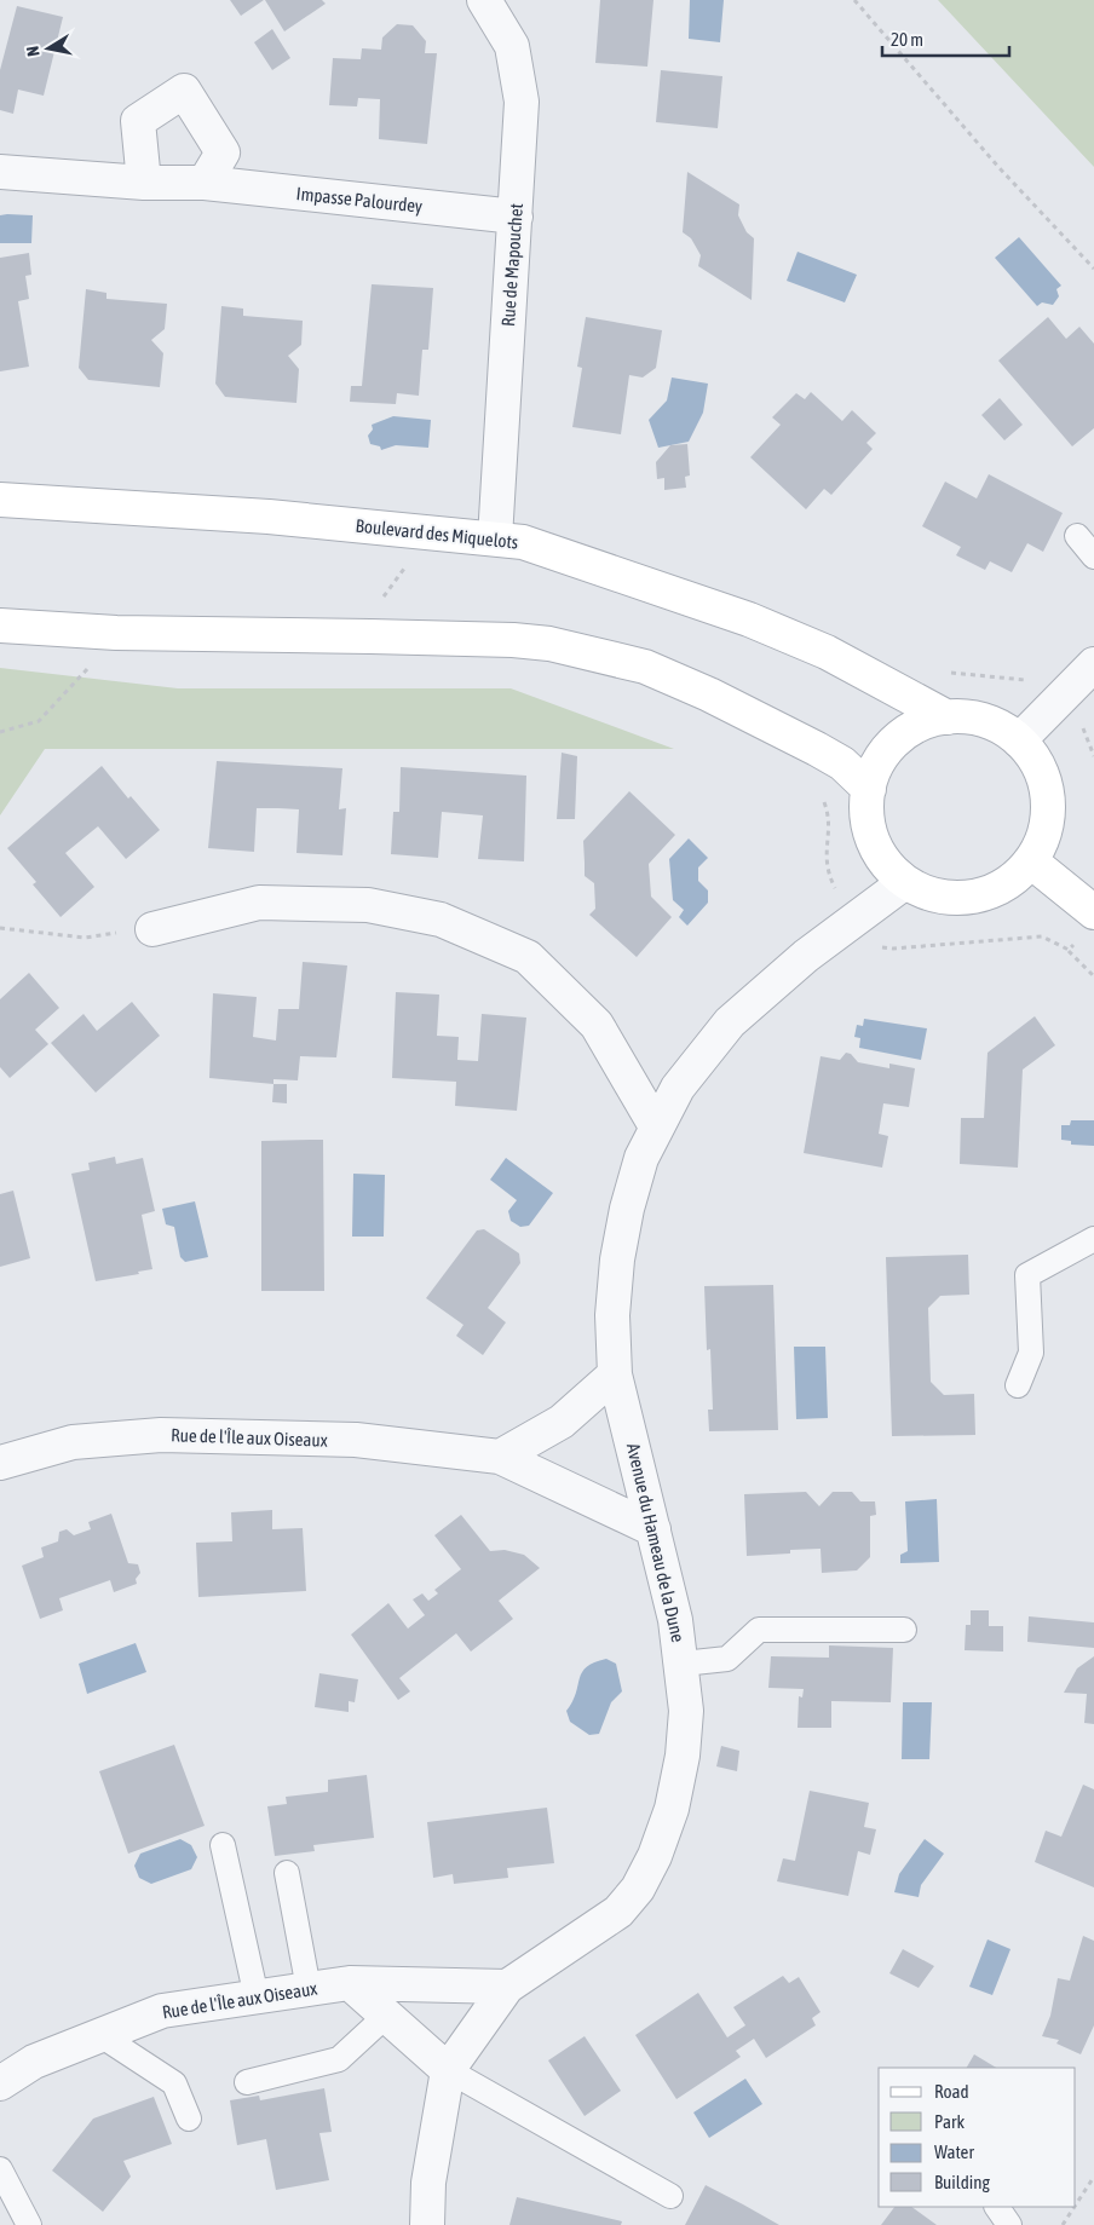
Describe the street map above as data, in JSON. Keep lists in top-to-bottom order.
{
  "streets": {
    "main road": ["Boulevard des Miquelots"],
    "street": [
      "Impasse Palourdey",
      "Rue de Mapouchet",
      "Rue de l'Île aux Oiseaux",
      "Avenue du Hameau de la Dune"
    ]
  },
  "crossings": [
    ["Impasse Palourdey", "Rue de Mapouchet"],
    ["Rue de Mapouchet", "Boulevard des Miquelots"],
    ["Boulevard des Miquelots", "Avenue du Hameau de la Dune"],
    ["Rue de l'Île aux Oiseaux", "Avenue du Hameau de la Dune"]
  ],
  "legend": [
    "Road",
    "Park",
    "Water",
    "Building"
  ],
  "scale_bar": "20 m",
  "north": "left"
}
